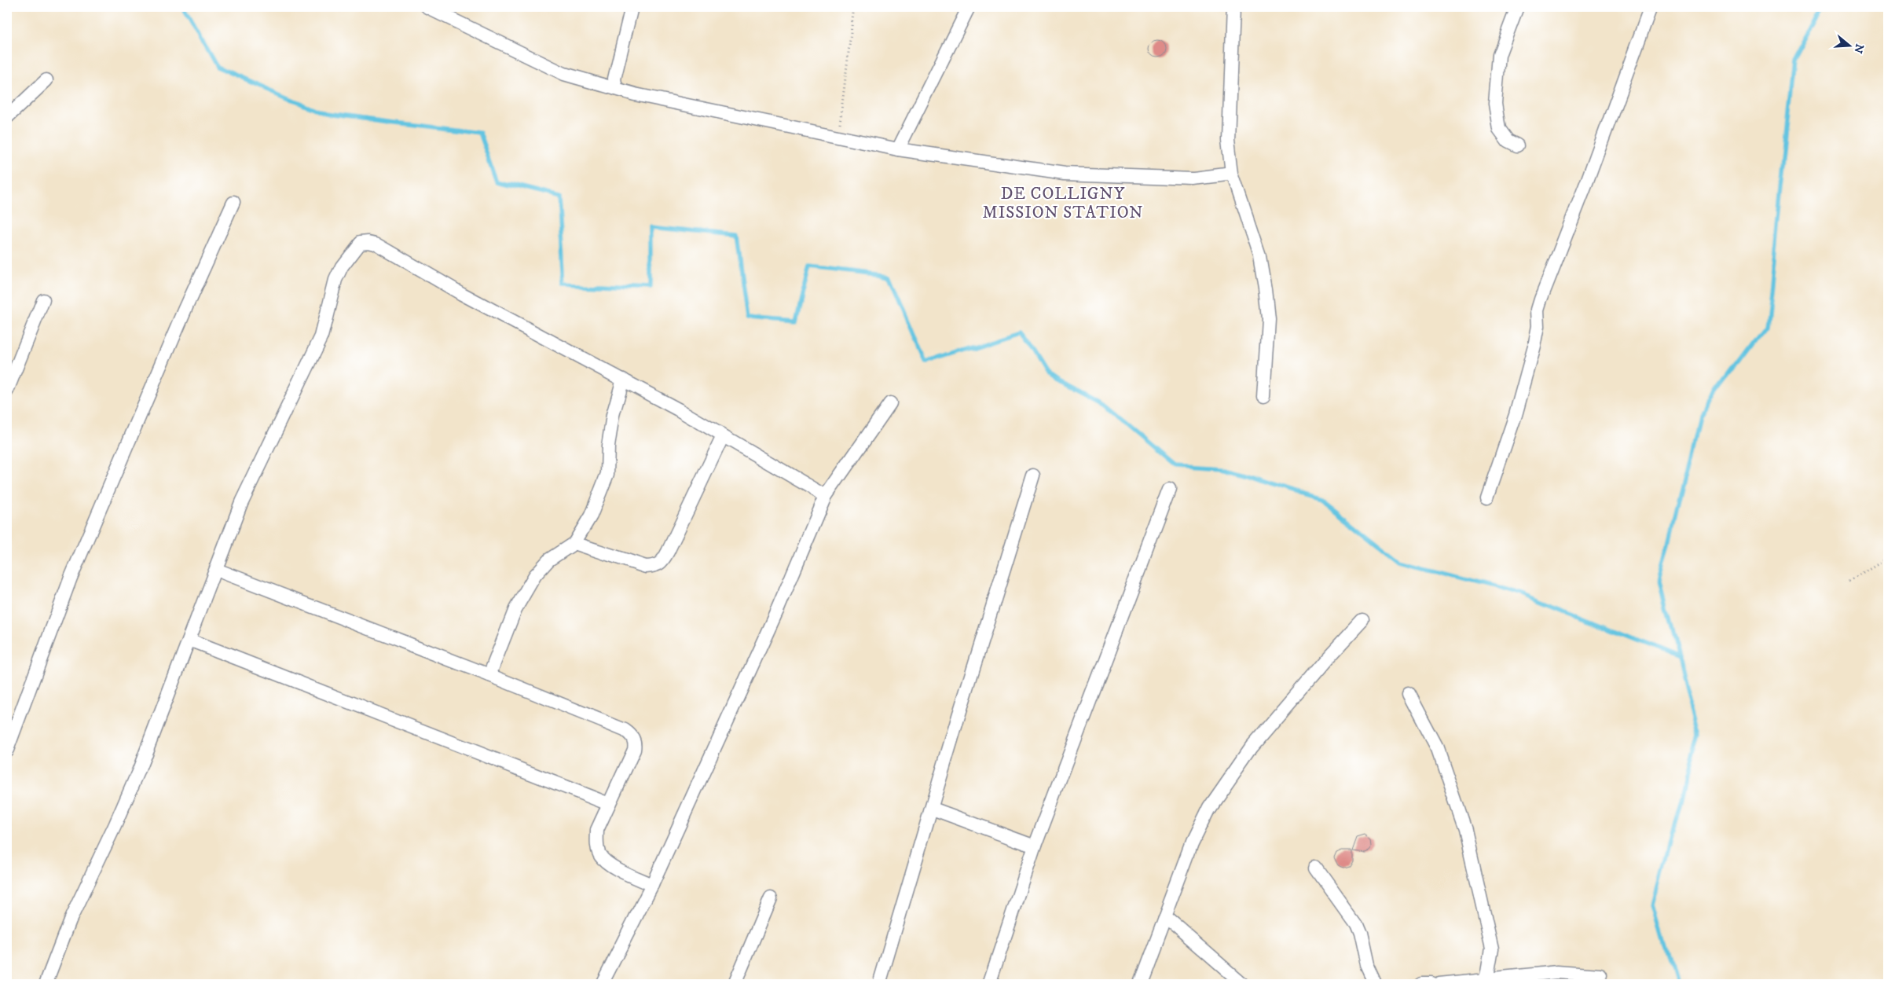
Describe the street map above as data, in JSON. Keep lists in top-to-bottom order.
{
  "districts": ["DE COLLIGNY MISSION STATION"],
  "north": "right"
}
